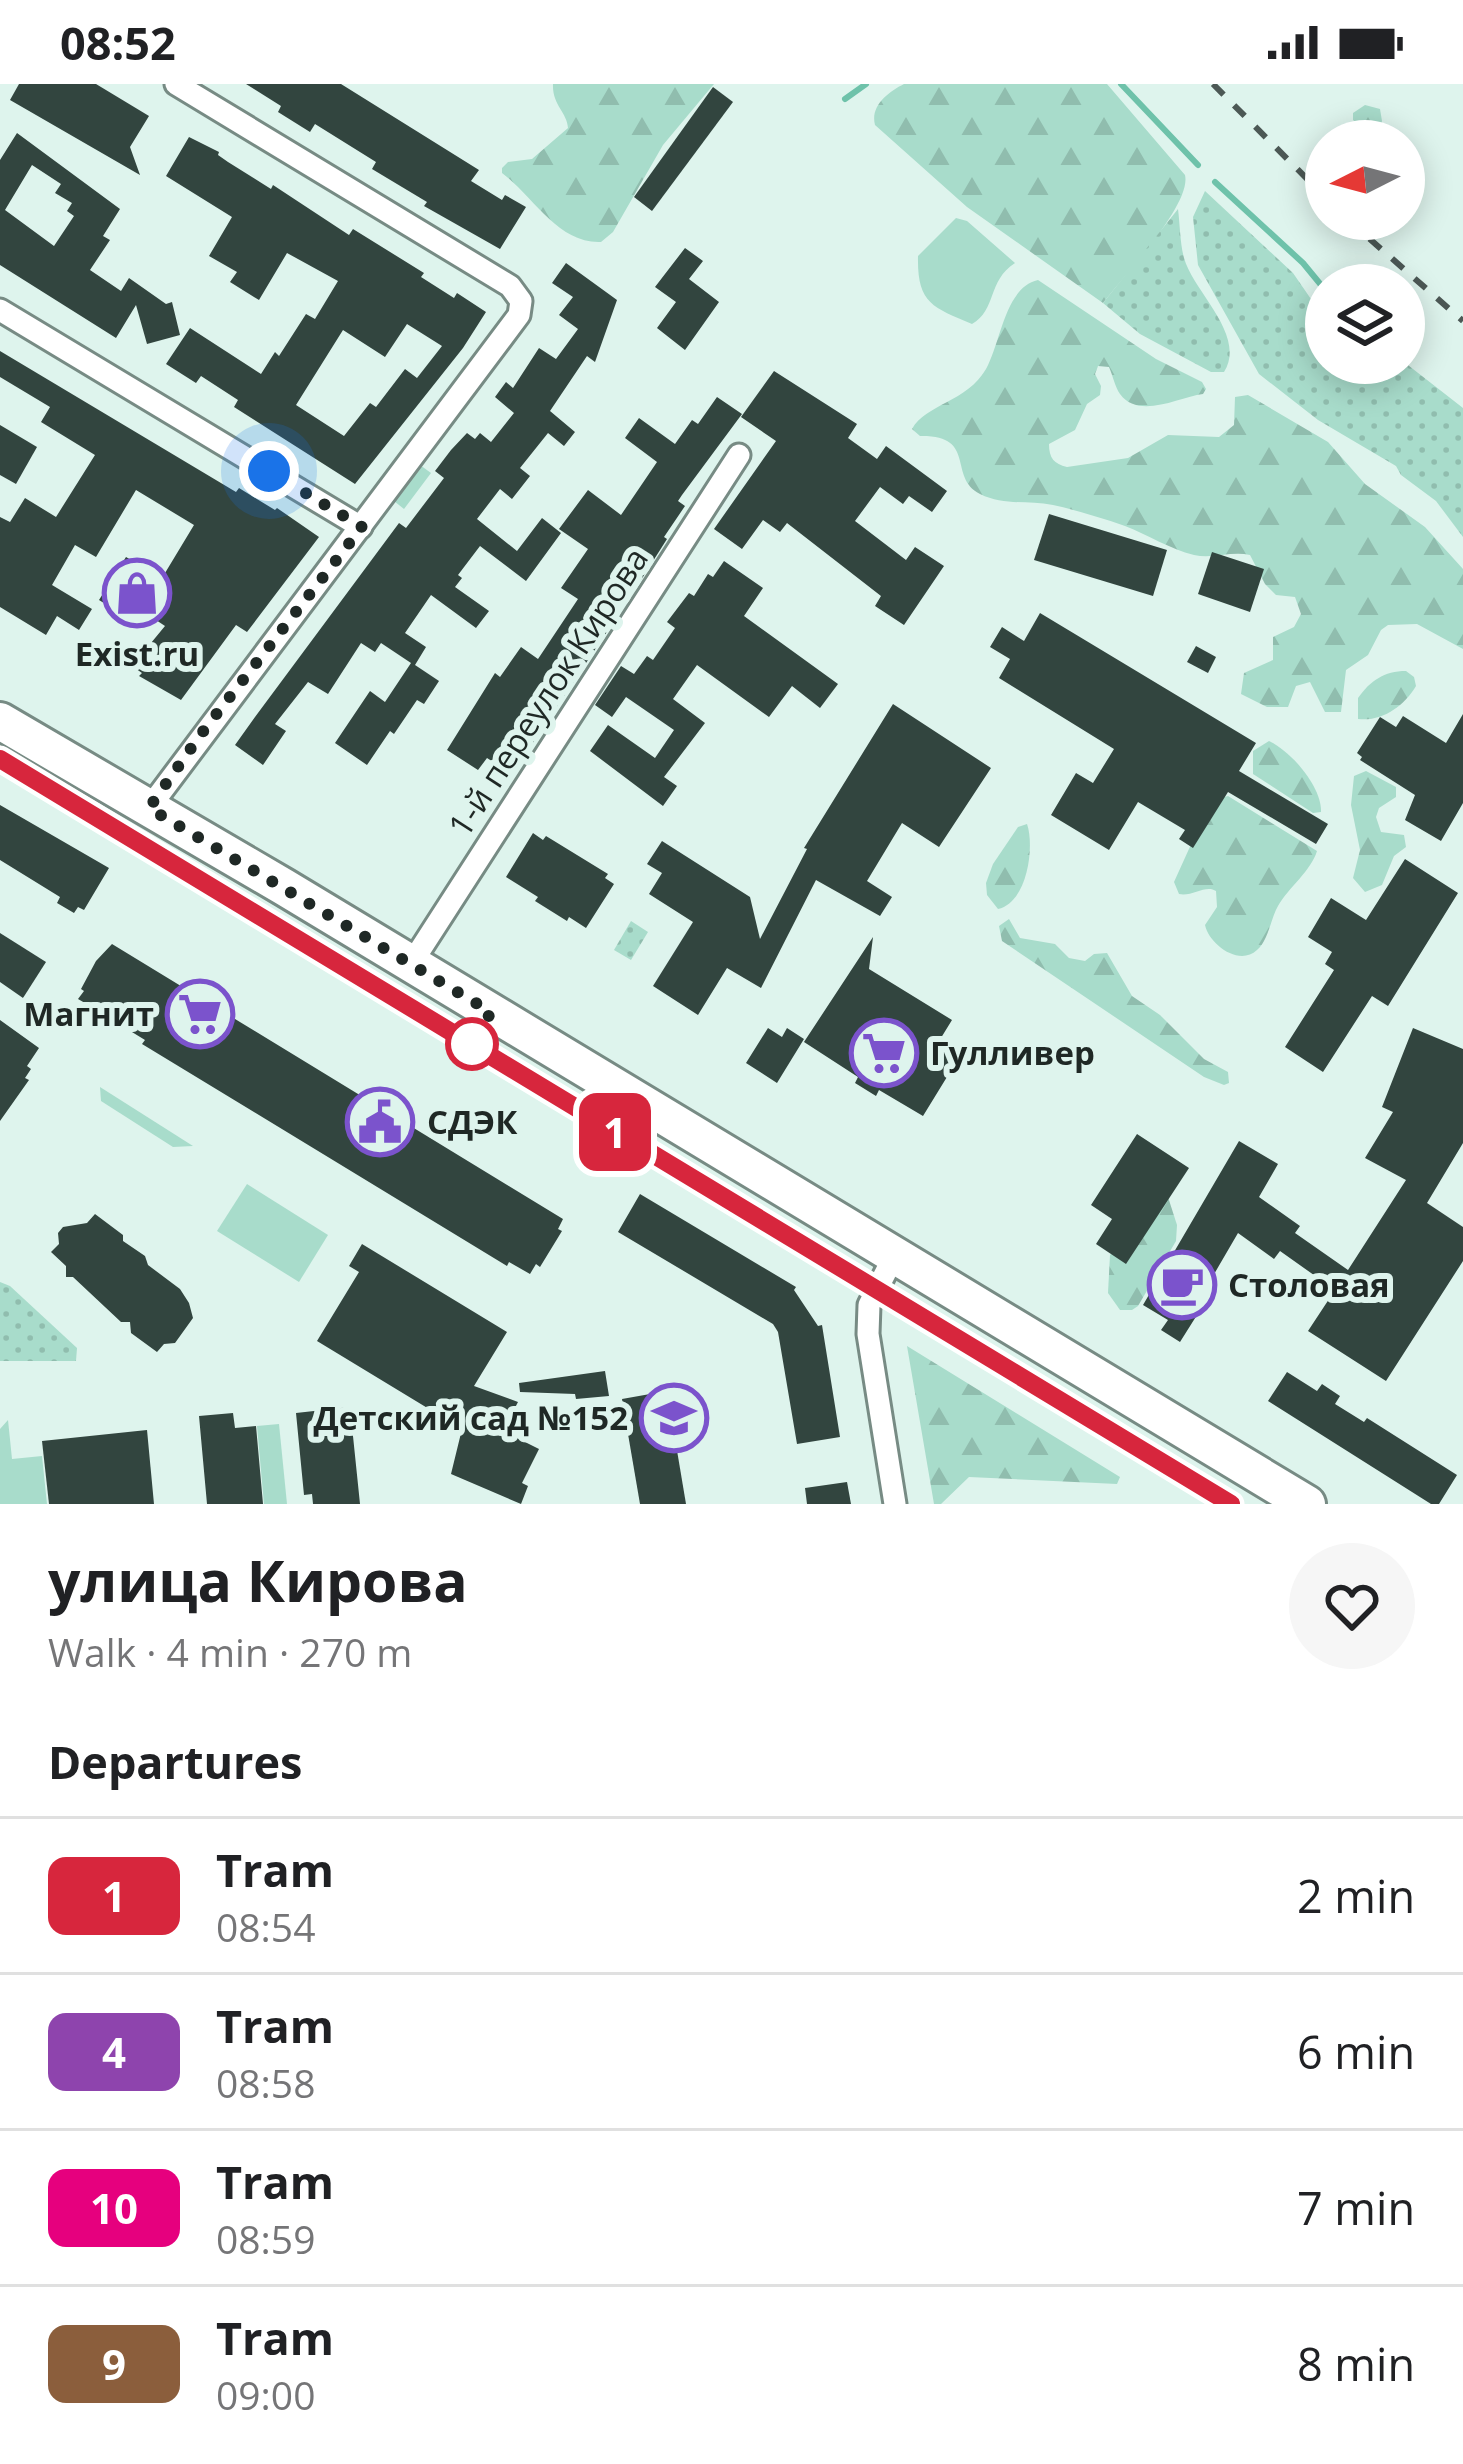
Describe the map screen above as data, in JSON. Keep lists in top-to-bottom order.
{
  "streets": {
    "street": ["1-й переулок Кирова"]
  },
  "places": {
    "shop": ["Exist.ru"],
    "supermarket": ["Магнит", "Гулливер"],
    "public building": ["СДЭК"],
    "cafe": ["Столовая"],
    "school or university": ["Детский сад №152"]
  },
  "lines": ["tram line 1"],
  "north": "left",
  "page": {
    "status": "08:52",
    "on_map": "1",
    "heading": [
      ["улица Кирова", "Walk · 4 min · 270 m"],
      "Departures"
    ],
    "list": [
      {
        "mark": "1",
        "name": "Tram",
        "note": "08:54",
        "value": "2 min"
      },
      {
        "mark": "4",
        "name": "Tram",
        "note": "08:58",
        "value": "6 min"
      },
      {
        "mark": "10",
        "name": "Tram",
        "note": "08:59",
        "value": "7 min"
      },
      {
        "mark": "9",
        "name": "Tram",
        "note": "09:00",
        "value": "8 min"
      }
    ]
  }
}
